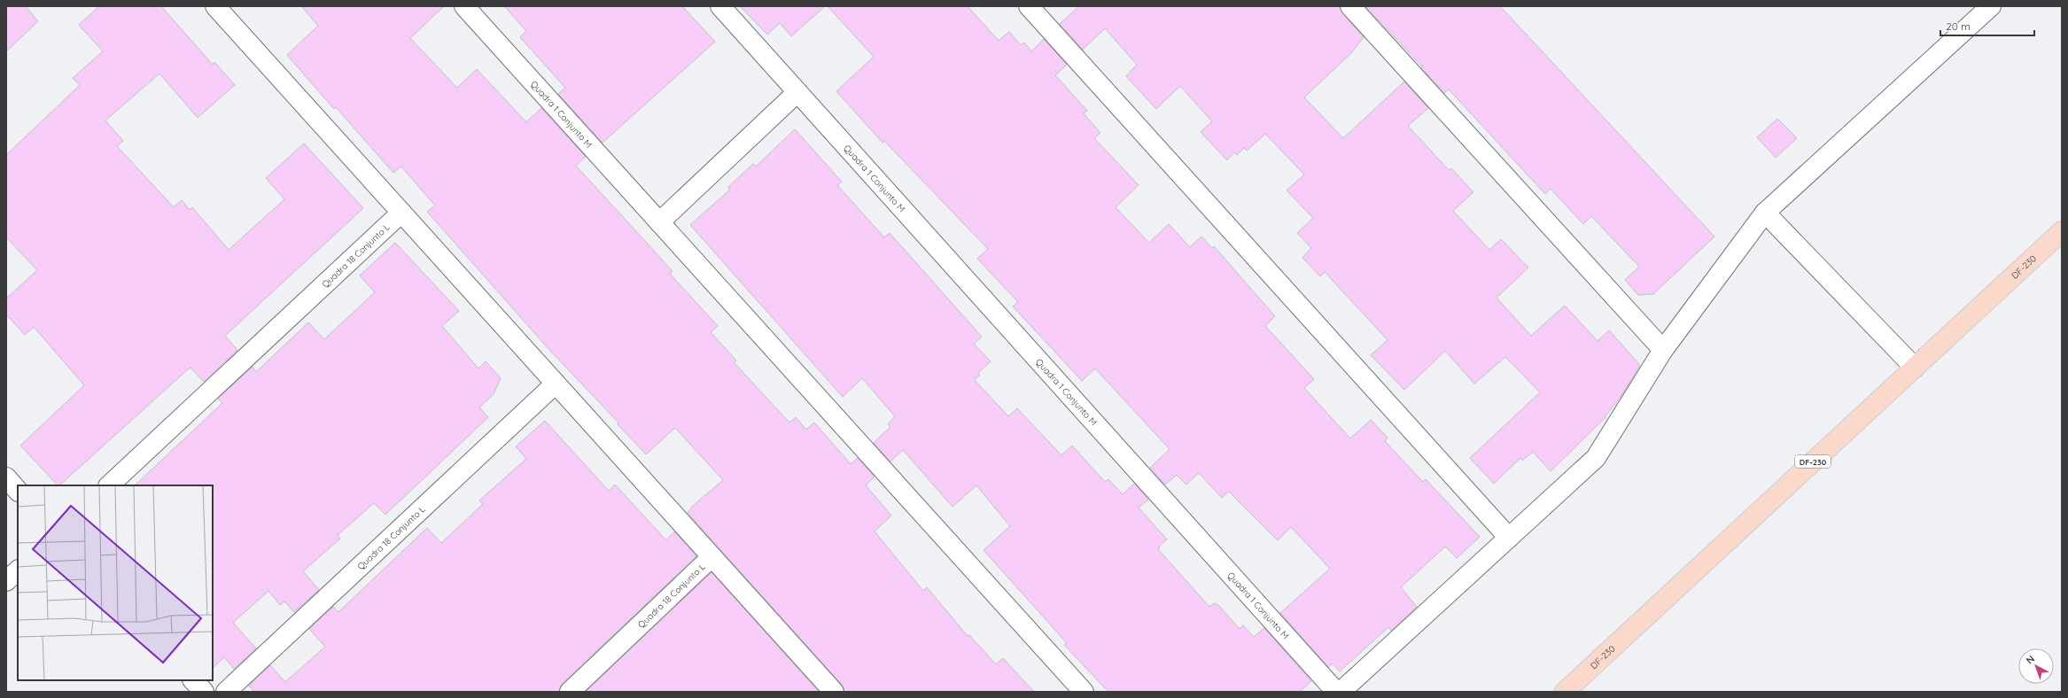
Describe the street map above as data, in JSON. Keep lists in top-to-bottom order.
{
  "streets": {
    "main road": ["DF-230"],
    "street": ["Quadra 1 Conjunto M", "Quadra 18 Conjunto L"]
  },
  "scale_bar": "20 m",
  "north": "top left"
}
